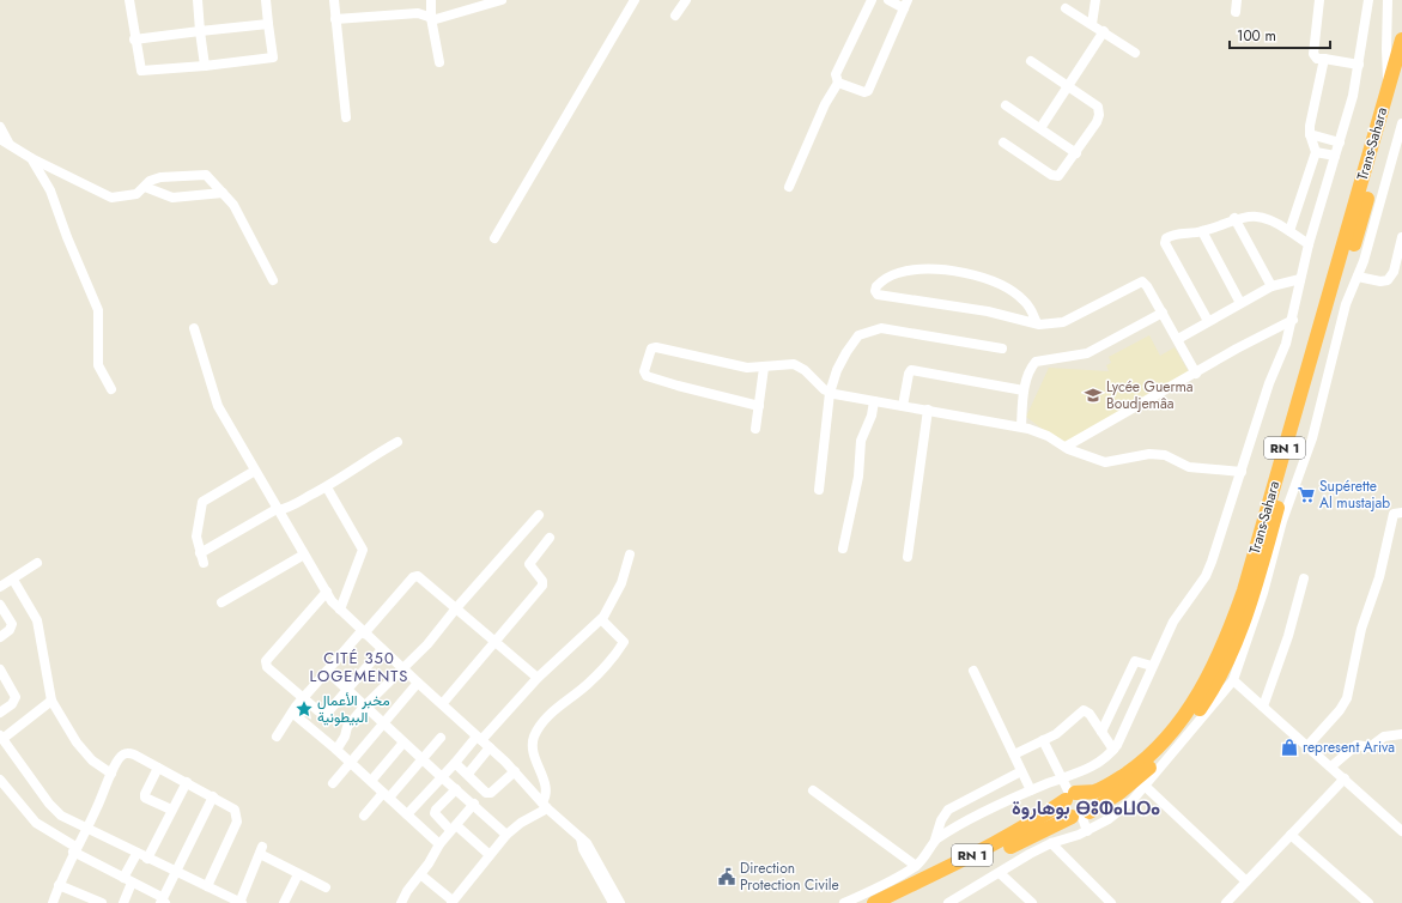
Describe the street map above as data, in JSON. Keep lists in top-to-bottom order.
{
  "streets": {
    "highway": ["Trans-Sahara", "RN 1"]
  },
  "districts": ["CITÉ 350 LOGEMENTS", "بوهاروة ⴱⵓⵀⴰⵡⵔⴰ"],
  "places": {
    "school or university": ["Lycée Guerma Boudjemâa"],
    "supermarket": ["Supérette Al mustajab"],
    "place": ["مخبر الأعمال البيطونية"],
    "shop": ["represent Ariva"],
    "public building": ["Direction Protection Civile"]
  },
  "scale_bar": "100 m"
}
